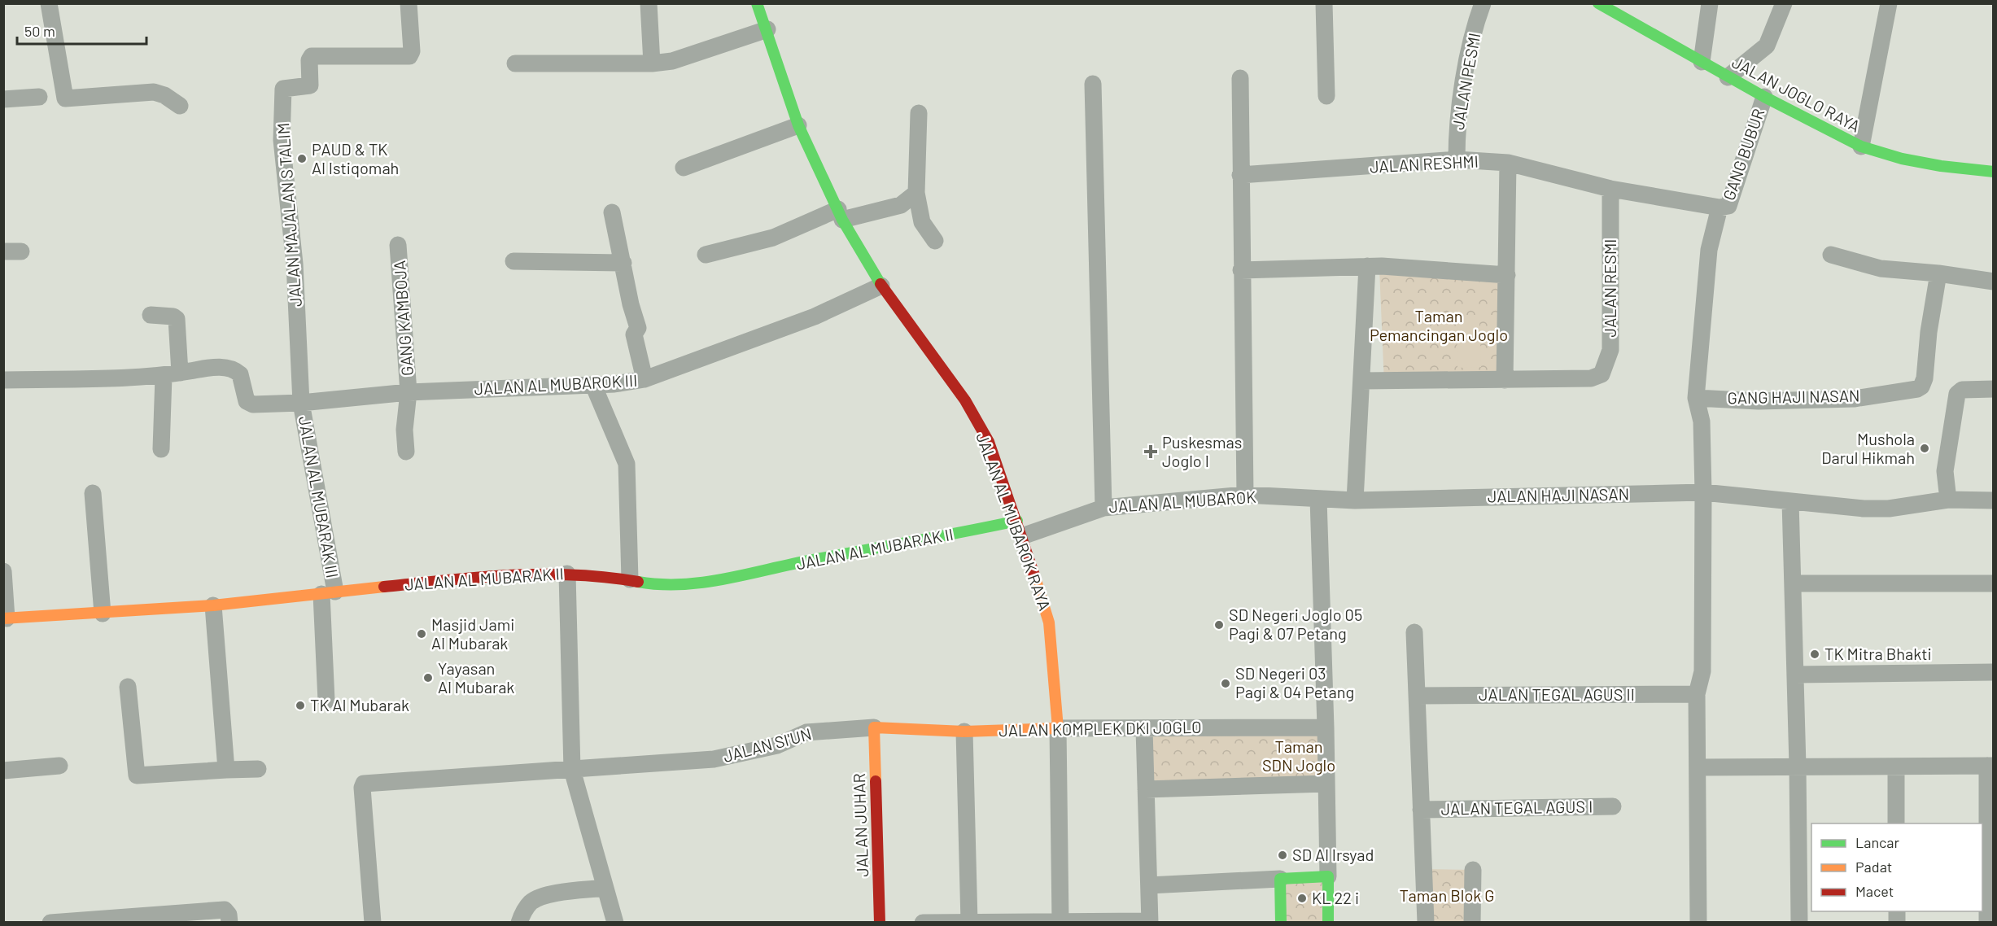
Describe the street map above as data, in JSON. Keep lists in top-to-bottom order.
{
  "streets": {
    "street": [
      "JALAN PESMI",
      "JALAN JOGLO RAYA",
      "GANG BUBUR",
      "JALAN RESHMI",
      "JALAN MAJALAN S TALIM",
      "JALAN RESMI",
      "GANG KAMBOJA",
      "JALAN AL MUBAROK III",
      "GANG HAJI NASAN",
      "JALAN HAJI NASAN",
      "JALAN AL MUBARAK III",
      "JALAN AL MUBAROK",
      "JALAN AL MUBAROK RAYA",
      "JALAN AL MUBARAK II",
      "JALAN TEGAL AGUS II",
      "JALAN KOMPLEK DKI JOGLO",
      "JALAN SI'UN",
      "JALAN TEGAL AGUS I",
      "JALAN JUHAR"
    ]
  },
  "crossings": [
    ["JALAN PESMI", "JALAN RESHMI"],
    ["JALAN JOGLO RAYA", "GANG BUBUR"],
    ["GANG BUBUR", "JALAN RESHMI"],
    ["JALAN RESHMI", "JALAN RESMI"],
    ["JALAN MAJALAN S TALIM", "JALAN AL MUBAROK III"],
    ["JALAN MAJALAN S TALIM", "JALAN AL MUBARAK III"],
    ["GANG KAMBOJA", "JALAN AL MUBAROK III"],
    ["JALAN AL MUBAROK III", "JALAN AL MUBARAK III"],
    ["JALAN AL MUBAROK III", "JALAN AL MUBAROK RAYA"],
    ["JALAN HAJI NASAN", "JALAN AL MUBAROK"],
    ["JALAN AL MUBARAK III", "JALAN AL MUBARAK II"],
    ["JALAN AL MUBAROK", "JALAN AL MUBAROK RAYA"],
    ["JALAN AL MUBAROK", "JALAN AL MUBARAK II"],
    ["JALAN AL MUBAROK RAYA", "JALAN AL MUBARAK II"],
    ["JALAN AL MUBAROK RAYA", "JALAN KOMPLEK DKI JOGLO"],
    ["JALAN KOMPLEK DKI JOGLO", "JALAN SI'UN"],
    ["JALAN KOMPLEK DKI JOGLO", "JALAN JUHAR"],
    ["JALAN SI'UN", "JALAN JUHAR"]
  ],
  "parks": ["Taman Pemancingan Joglo", "Taman SDN Joglo", "Taman Blok G"],
  "places": {
    "other": [
      "PAUD & TK Al Istiqomah",
      "Mushola Darul Hikmah",
      "SD Negeri Joglo 05 Pagi & 07 Petang",
      "Masjid Jami Al Mubarak",
      "TK Mitra Bhakti",
      "Yayasan Al Mubarak",
      "SD Negeri 03 Pagi & 04 Petang",
      "TK Al Mubarak",
      "SD Al Irsyad",
      "KL 22 i"
    ],
    "health": ["Puskesmas Joglo I"]
  },
  "legend": ["Lancar", "Padat", "Macet"],
  "scale_bar": "50 m"
}
